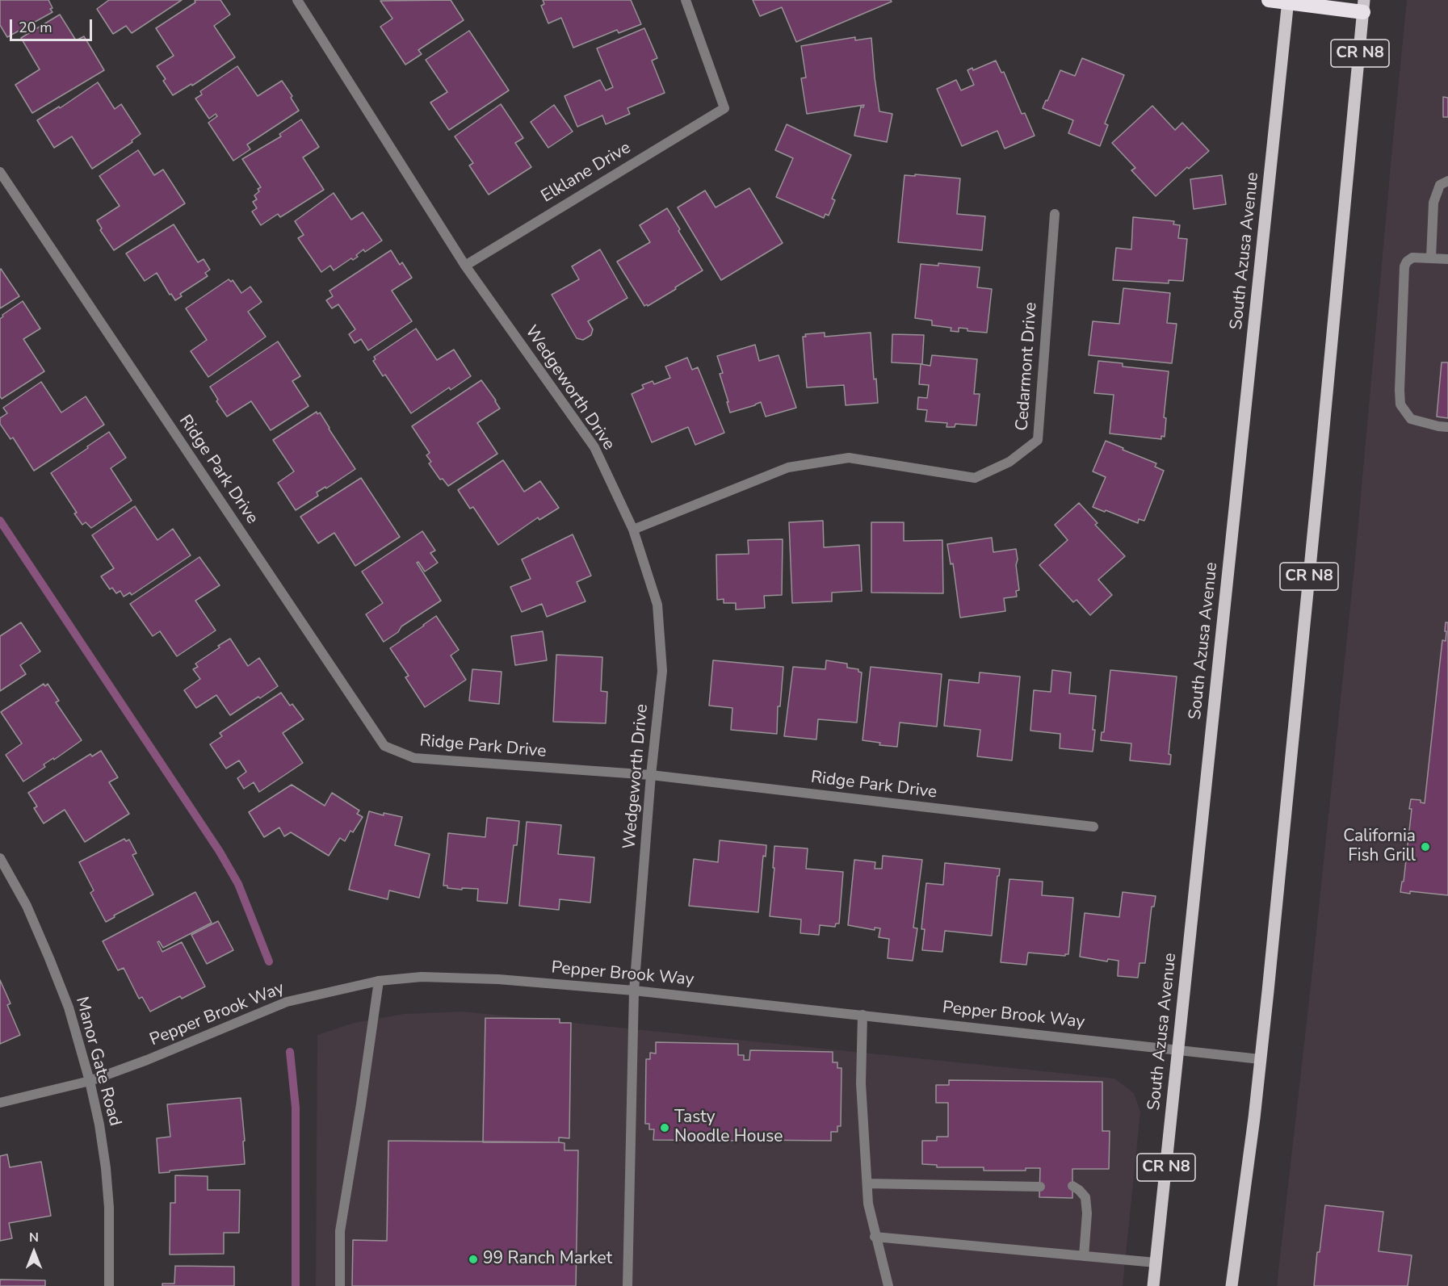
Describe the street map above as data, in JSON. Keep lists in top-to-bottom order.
{
  "streets": {
    "main road": ["CR N8", "South Azusa Avenue"],
    "street": [
      "Elklane Drive",
      "Cedarmont Drive",
      "Wedgeworth Drive",
      "Ridge Park Drive",
      "Pepper Brook Way",
      "Manor Gate Road"
    ]
  },
  "crossings": [
    ["CR N8", "Pepper Brook Way"],
    ["Elklane Drive", "Wedgeworth Drive"],
    ["South Azusa Avenue", "Pepper Brook Way"],
    ["Cedarmont Drive", "Wedgeworth Drive"],
    ["Wedgeworth Drive", "Ridge Park Drive"],
    ["Wedgeworth Drive", "Pepper Brook Way"],
    ["Pepper Brook Way", "Manor Gate Road"]
  ],
  "places": ["California Fish Grill", "Tasty Noodle House", "99 Ranch Market"],
  "scale_bar": "20 m",
  "north": "top"
}
